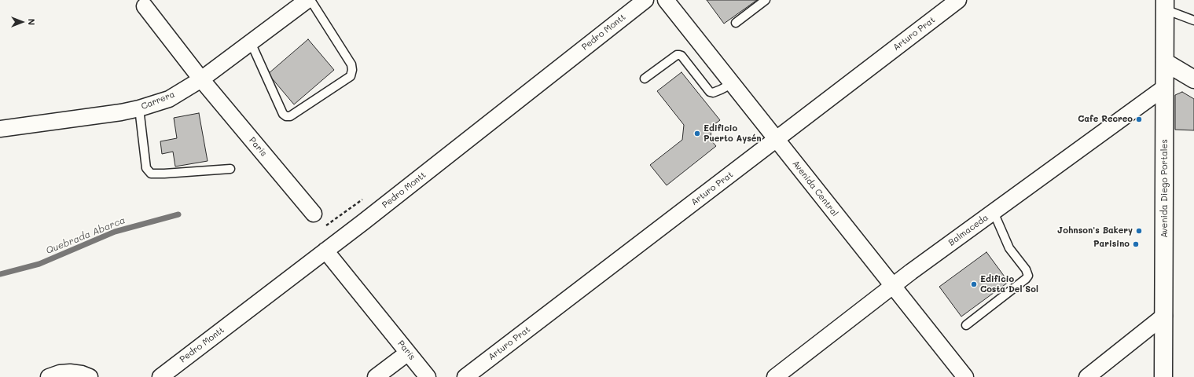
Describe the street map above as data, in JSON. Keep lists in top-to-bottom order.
{
  "streets": {
    "street": [
      "Pedro Montt",
      "Arturo Prat",
      "Carrera",
      "París",
      "Avenida Central",
      "Avenida Diego Portales",
      "Balmaceda"
    ]
  },
  "crossings": [
    ["Pedro Montt", "París"],
    ["Arturo Prat", "Avenida Central"],
    ["Carrera", "París"],
    ["Avenida Central", "Balmaceda"],
    ["Avenida Diego Portales", "Balmaceda"]
  ],
  "water": ["Quebrada Abarca"],
  "places": [
    "Cafe Recreo",
    "Edificio Puerto Aysén",
    "Johnson's Bakery",
    "Parisino",
    "Edificio Costa Del Sol"
  ],
  "north": "right"
}
